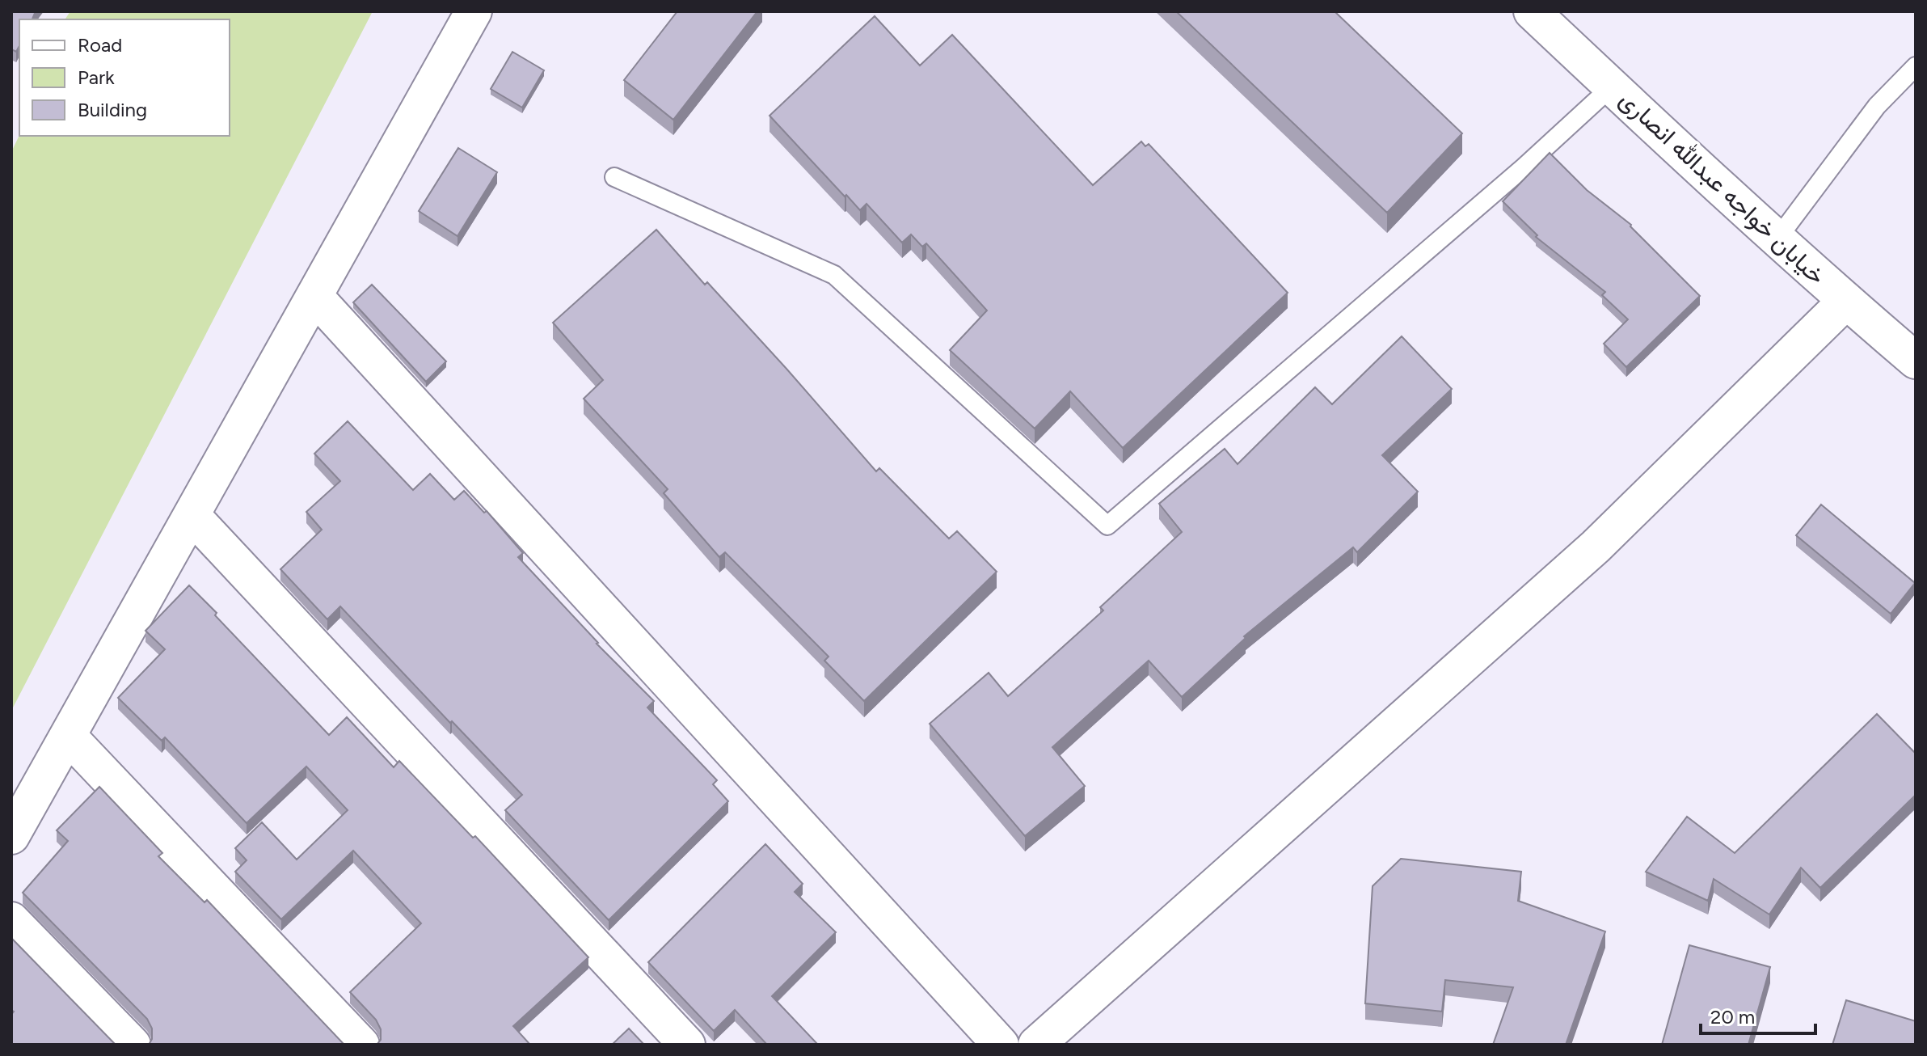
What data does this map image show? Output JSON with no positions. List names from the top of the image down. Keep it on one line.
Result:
{"streets":{"street":["خیابان خواجه عبدالله انصاری"]},"legend":["Road","Park","Building"],"scale_bar":"20 m"}
